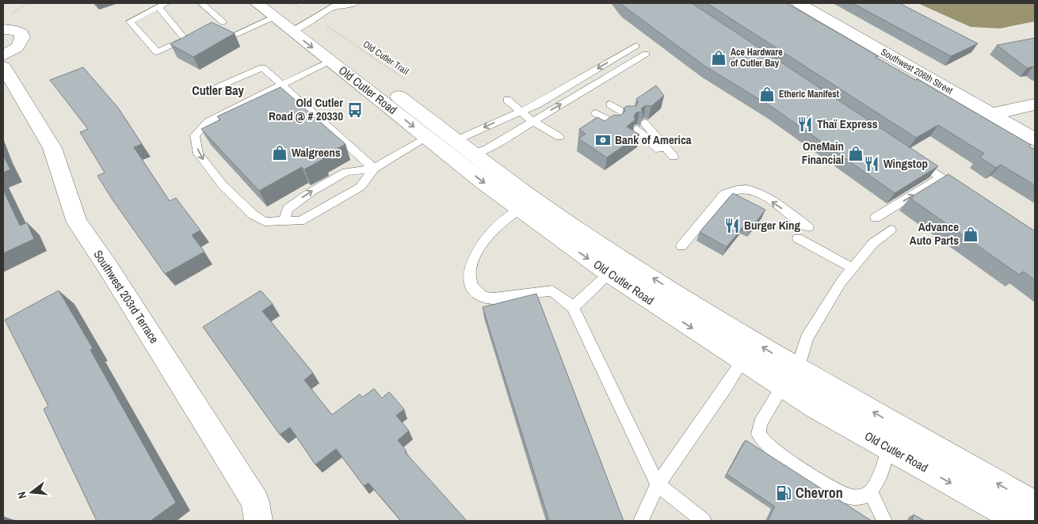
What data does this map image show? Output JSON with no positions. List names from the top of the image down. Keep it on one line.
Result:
{"streets":{"main road":["Southwest 206th Street","Old Cutler Road","Southwest 203rd Terrace"],"path":["Old Cutler Trail"]},"crossings":[["Old Cutler Trail","Old Cutler Road"]],"districts":["Cutler Bay"],"places":{"shop":["Ace Hardware of Cutler Bay","Etheric Manifest","Walgreens","OneMain Financial","Advance Auto Parts"],"bus stop":["Old Cutler Road @ # 20330"],"restaurant":["Thaï Express","Wingstop","Burger King"],"bank":["Bank of America"],"fuel station":["Chevron"]},"north":"left"}
